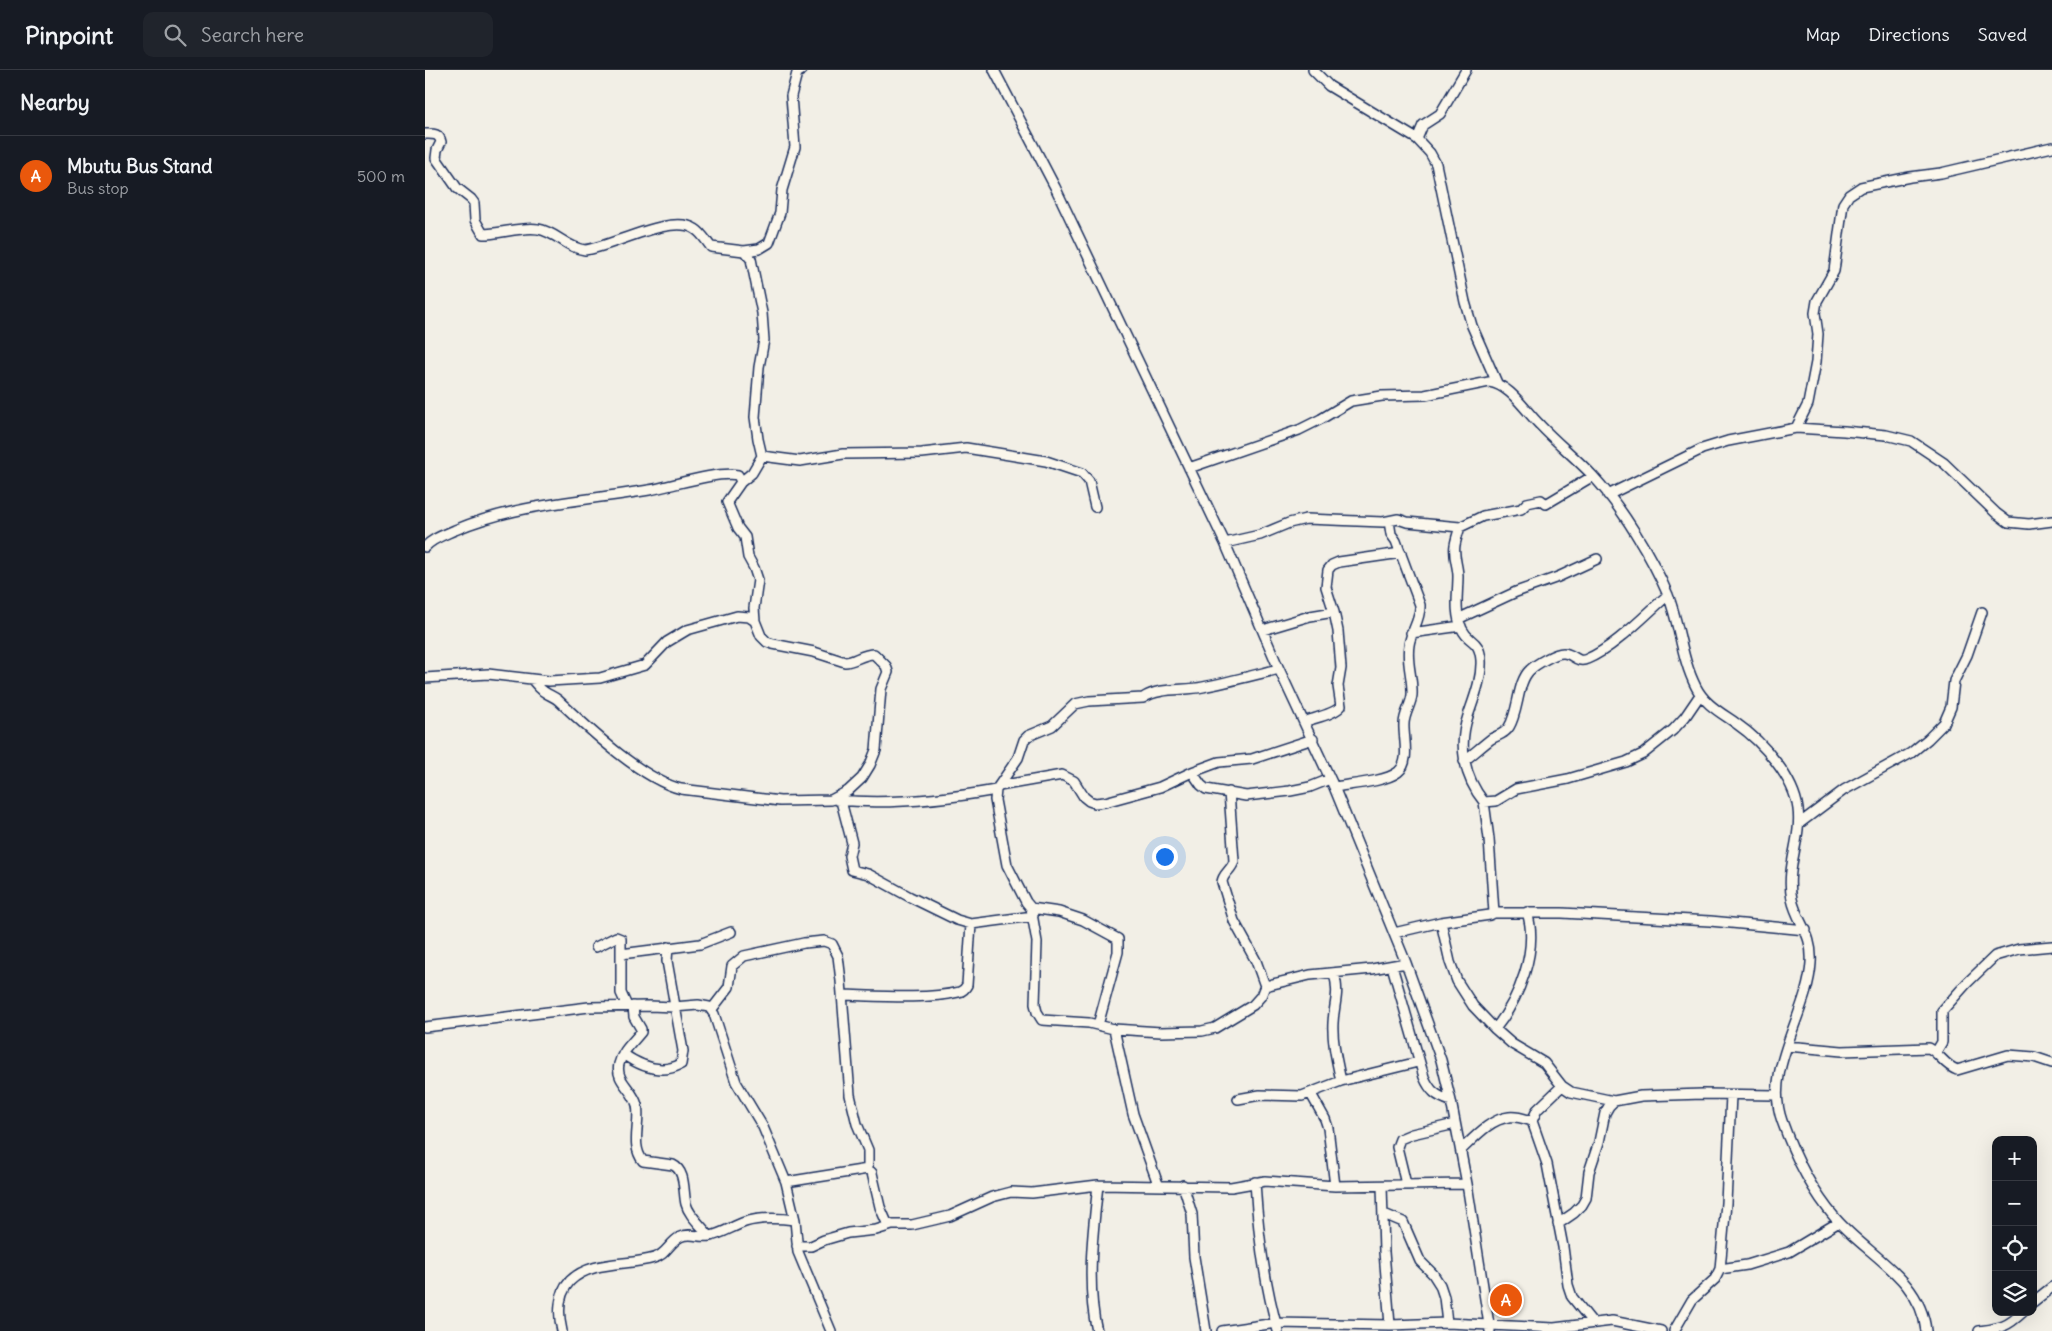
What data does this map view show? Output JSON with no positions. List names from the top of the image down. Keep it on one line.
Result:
{"page":{"header":"Pinpoint","search":"Search here","nav":["Map","Directions","Saved"],"heading":"Nearby","list":[{"mark":"A","name":"Mbutu Bus Stand","note":"Bus stop","value":"500 m"}],"map_buttons":["+","−"],"pins":"A"}}
